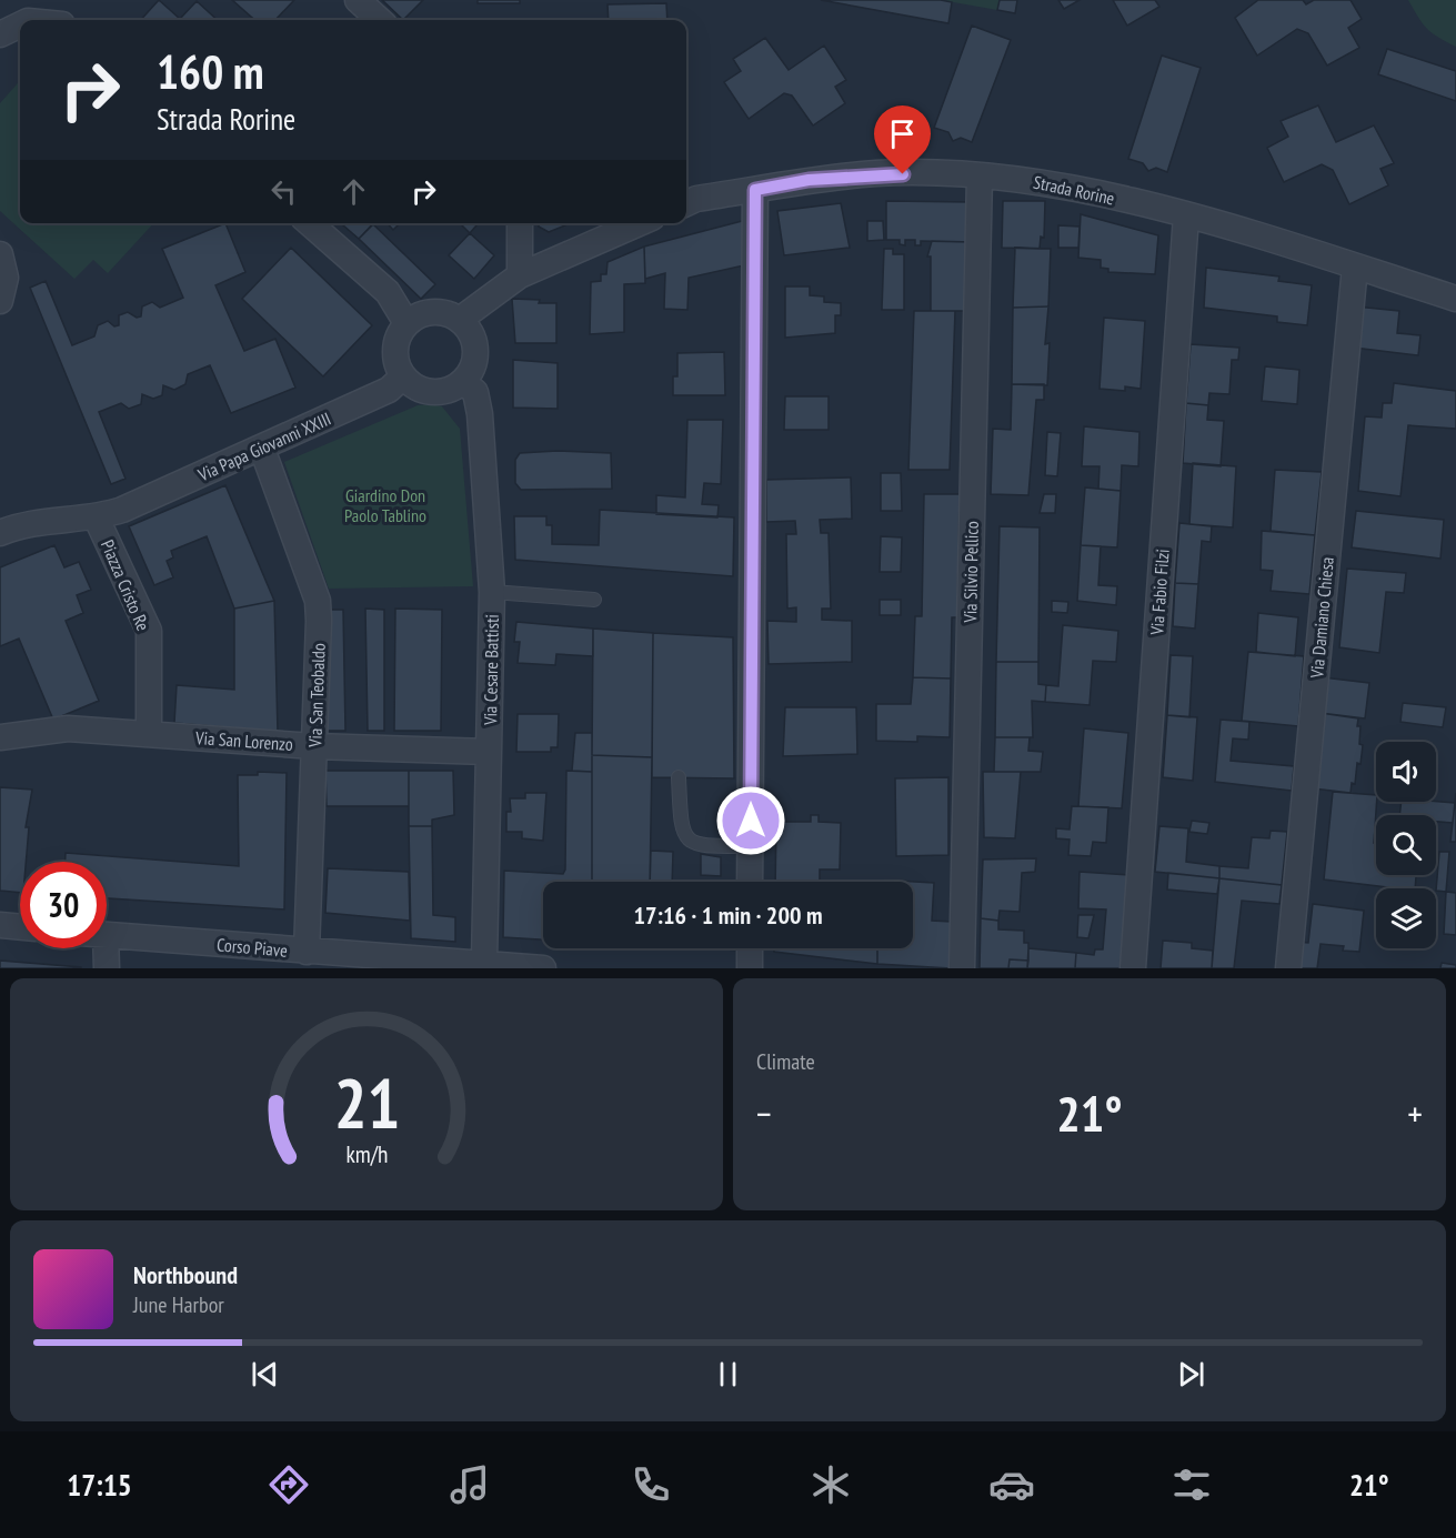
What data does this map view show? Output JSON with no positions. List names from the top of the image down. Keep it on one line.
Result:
{"streets":{"street":["Strada Rorine","Via Papa Giovanni XXIII","Via Silvio Pellico","Piazza Cristo Re","Via Fabio Filzi","Via Damiano Chiesa","Via Cesare Battisti","Via San Teobaldo","Via San Lorenzo","Corso Piave"]},"crossings":[["Strada Rorine","Via Silvio Pellico"],["Strada Rorine","Via Fabio Filzi"],["Strada Rorine","Via Damiano Chiesa"],["Via Papa Giovanni XXIII","Piazza Cristo Re"],["Via Papa Giovanni XXIII","Via Cesare Battisti"],["Via Papa Giovanni XXIII","Via San Teobaldo"],["Piazza Cristo Re","Via San Lorenzo"],["Via Cesare Battisti","Via San Lorenzo"],["Via Cesare Battisti","Corso Piave"],["Via San Teobaldo","Via San Lorenzo"],["Via San Teobaldo","Corso Piave"]],"parks":["Giardino Don Paolo Tablino"],"page":{"turn":["160 m","Strada Rorine"],"limit":"30","trip":"17:16 · 1 min · 200 m","tile":"Climate","heat":["−","21°","+"],"song":["Northbound","June Harbor"],"tabs":["17:15","21°"],"gauge":["21","km/h"]}}
